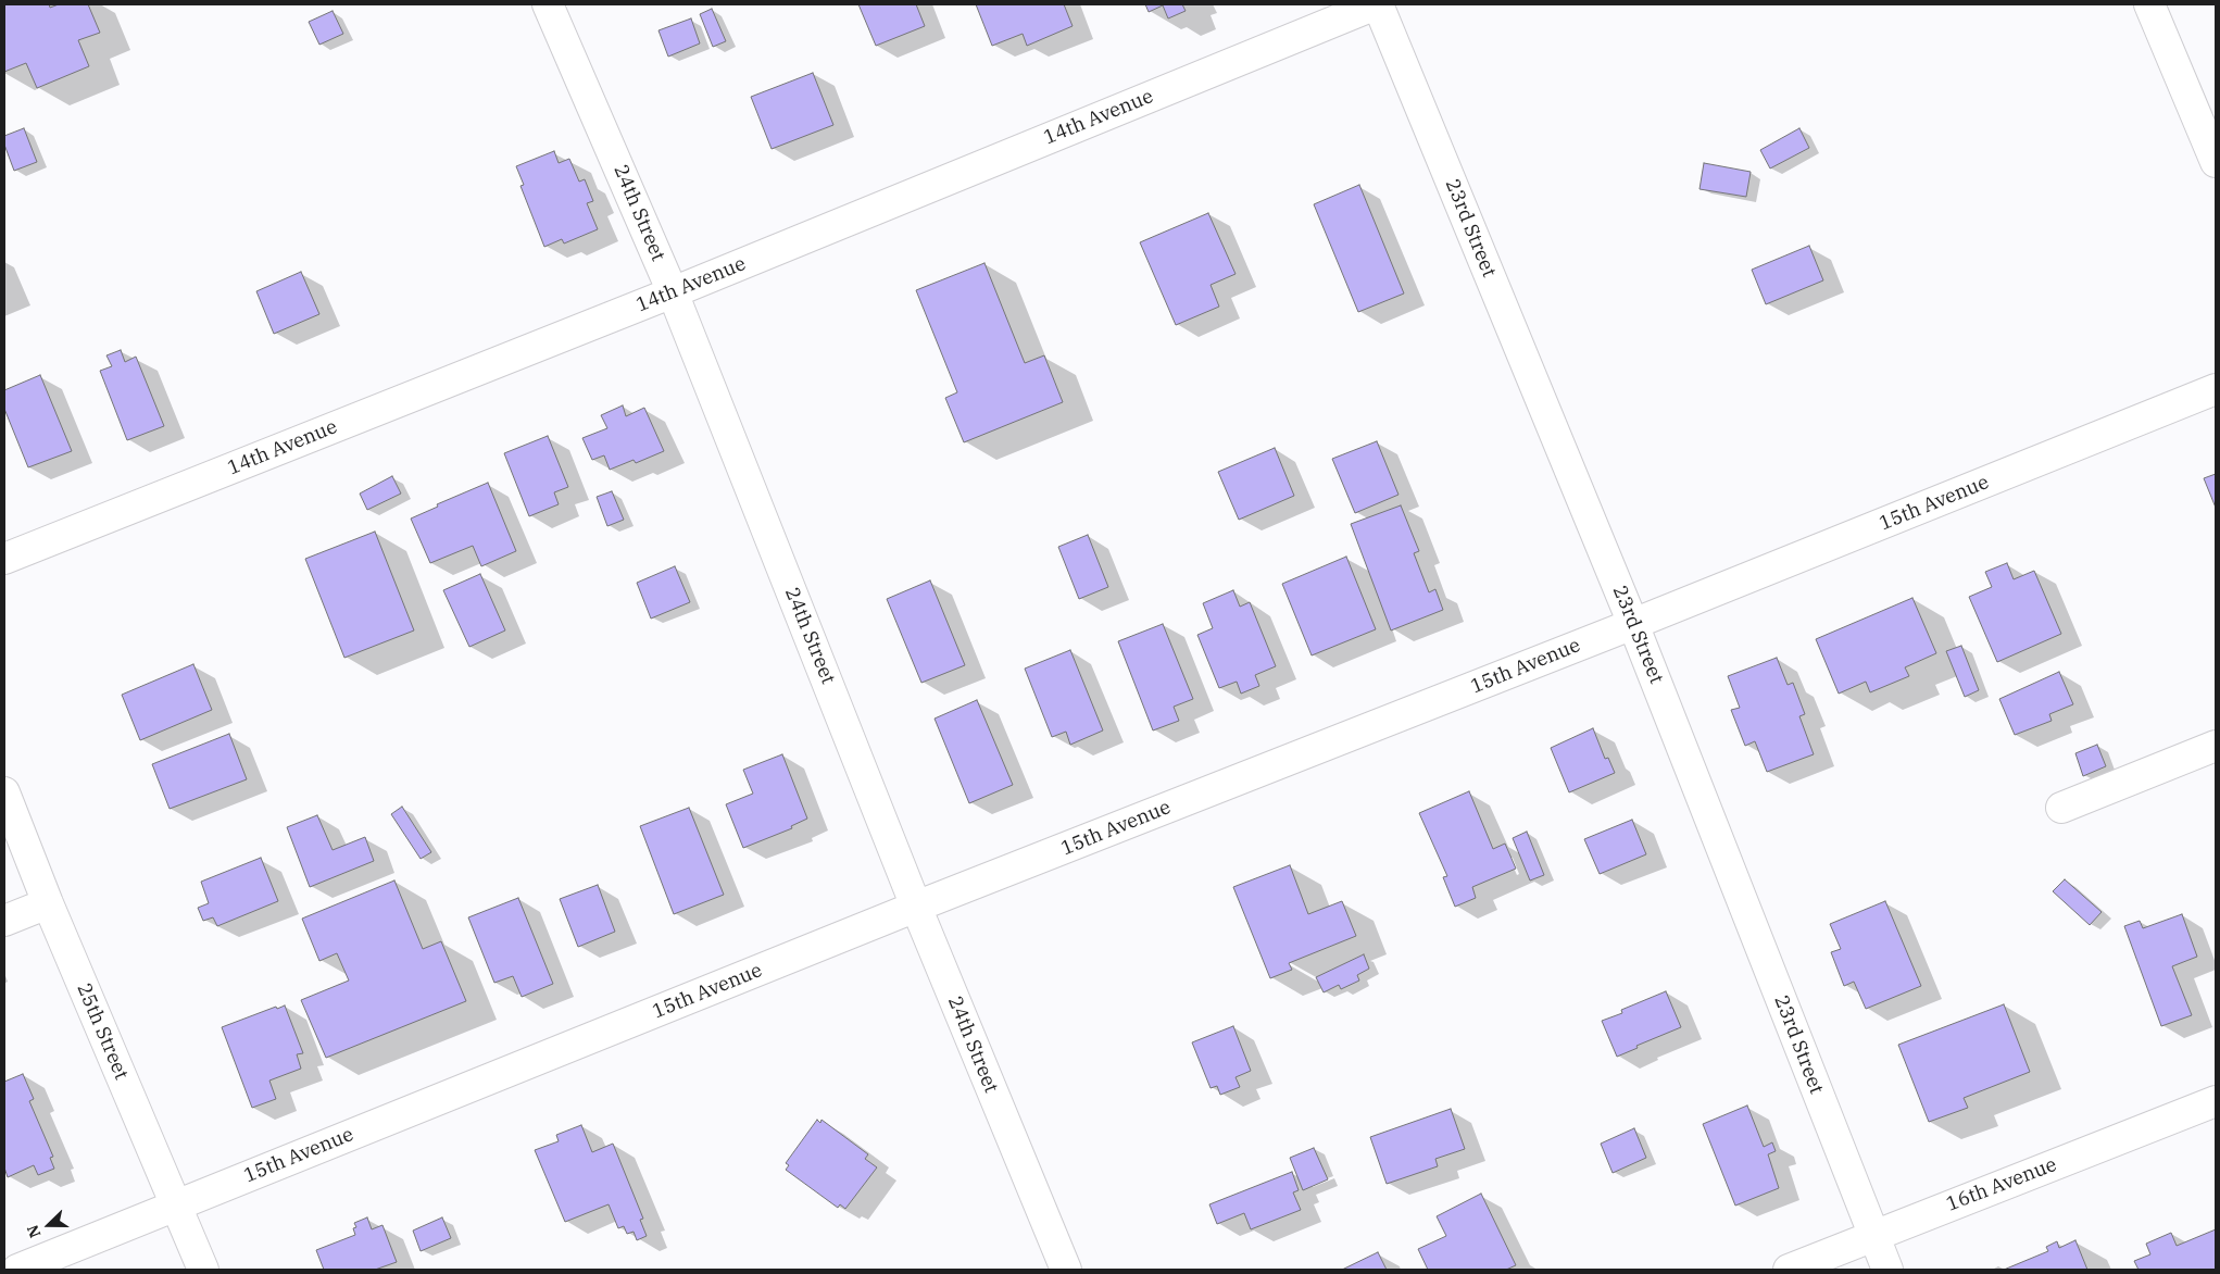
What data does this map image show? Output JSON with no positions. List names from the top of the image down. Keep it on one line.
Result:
{"streets":{"street":["14th Avenue","24th Street","23rd Street","15th Avenue","25th Street","16th Avenue"]},"crossings":[["14th Avenue","24th Street"],["14th Avenue","23rd Street"],["24th Street","15th Avenue"],["23rd Street","15th Avenue"],["23rd Street","16th Avenue"],["15th Avenue","25th Street"]],"north":"left"}
